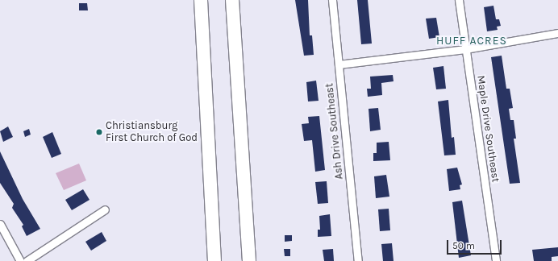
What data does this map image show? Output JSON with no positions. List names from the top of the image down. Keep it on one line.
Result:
{"streets":{"street":["Maple Drive Southeast","Ash Drive Southeast"]},"districts":["HUFF ACRES"],"places":["Christiansburg First Church of God"],"scale_bar":"50 m"}
